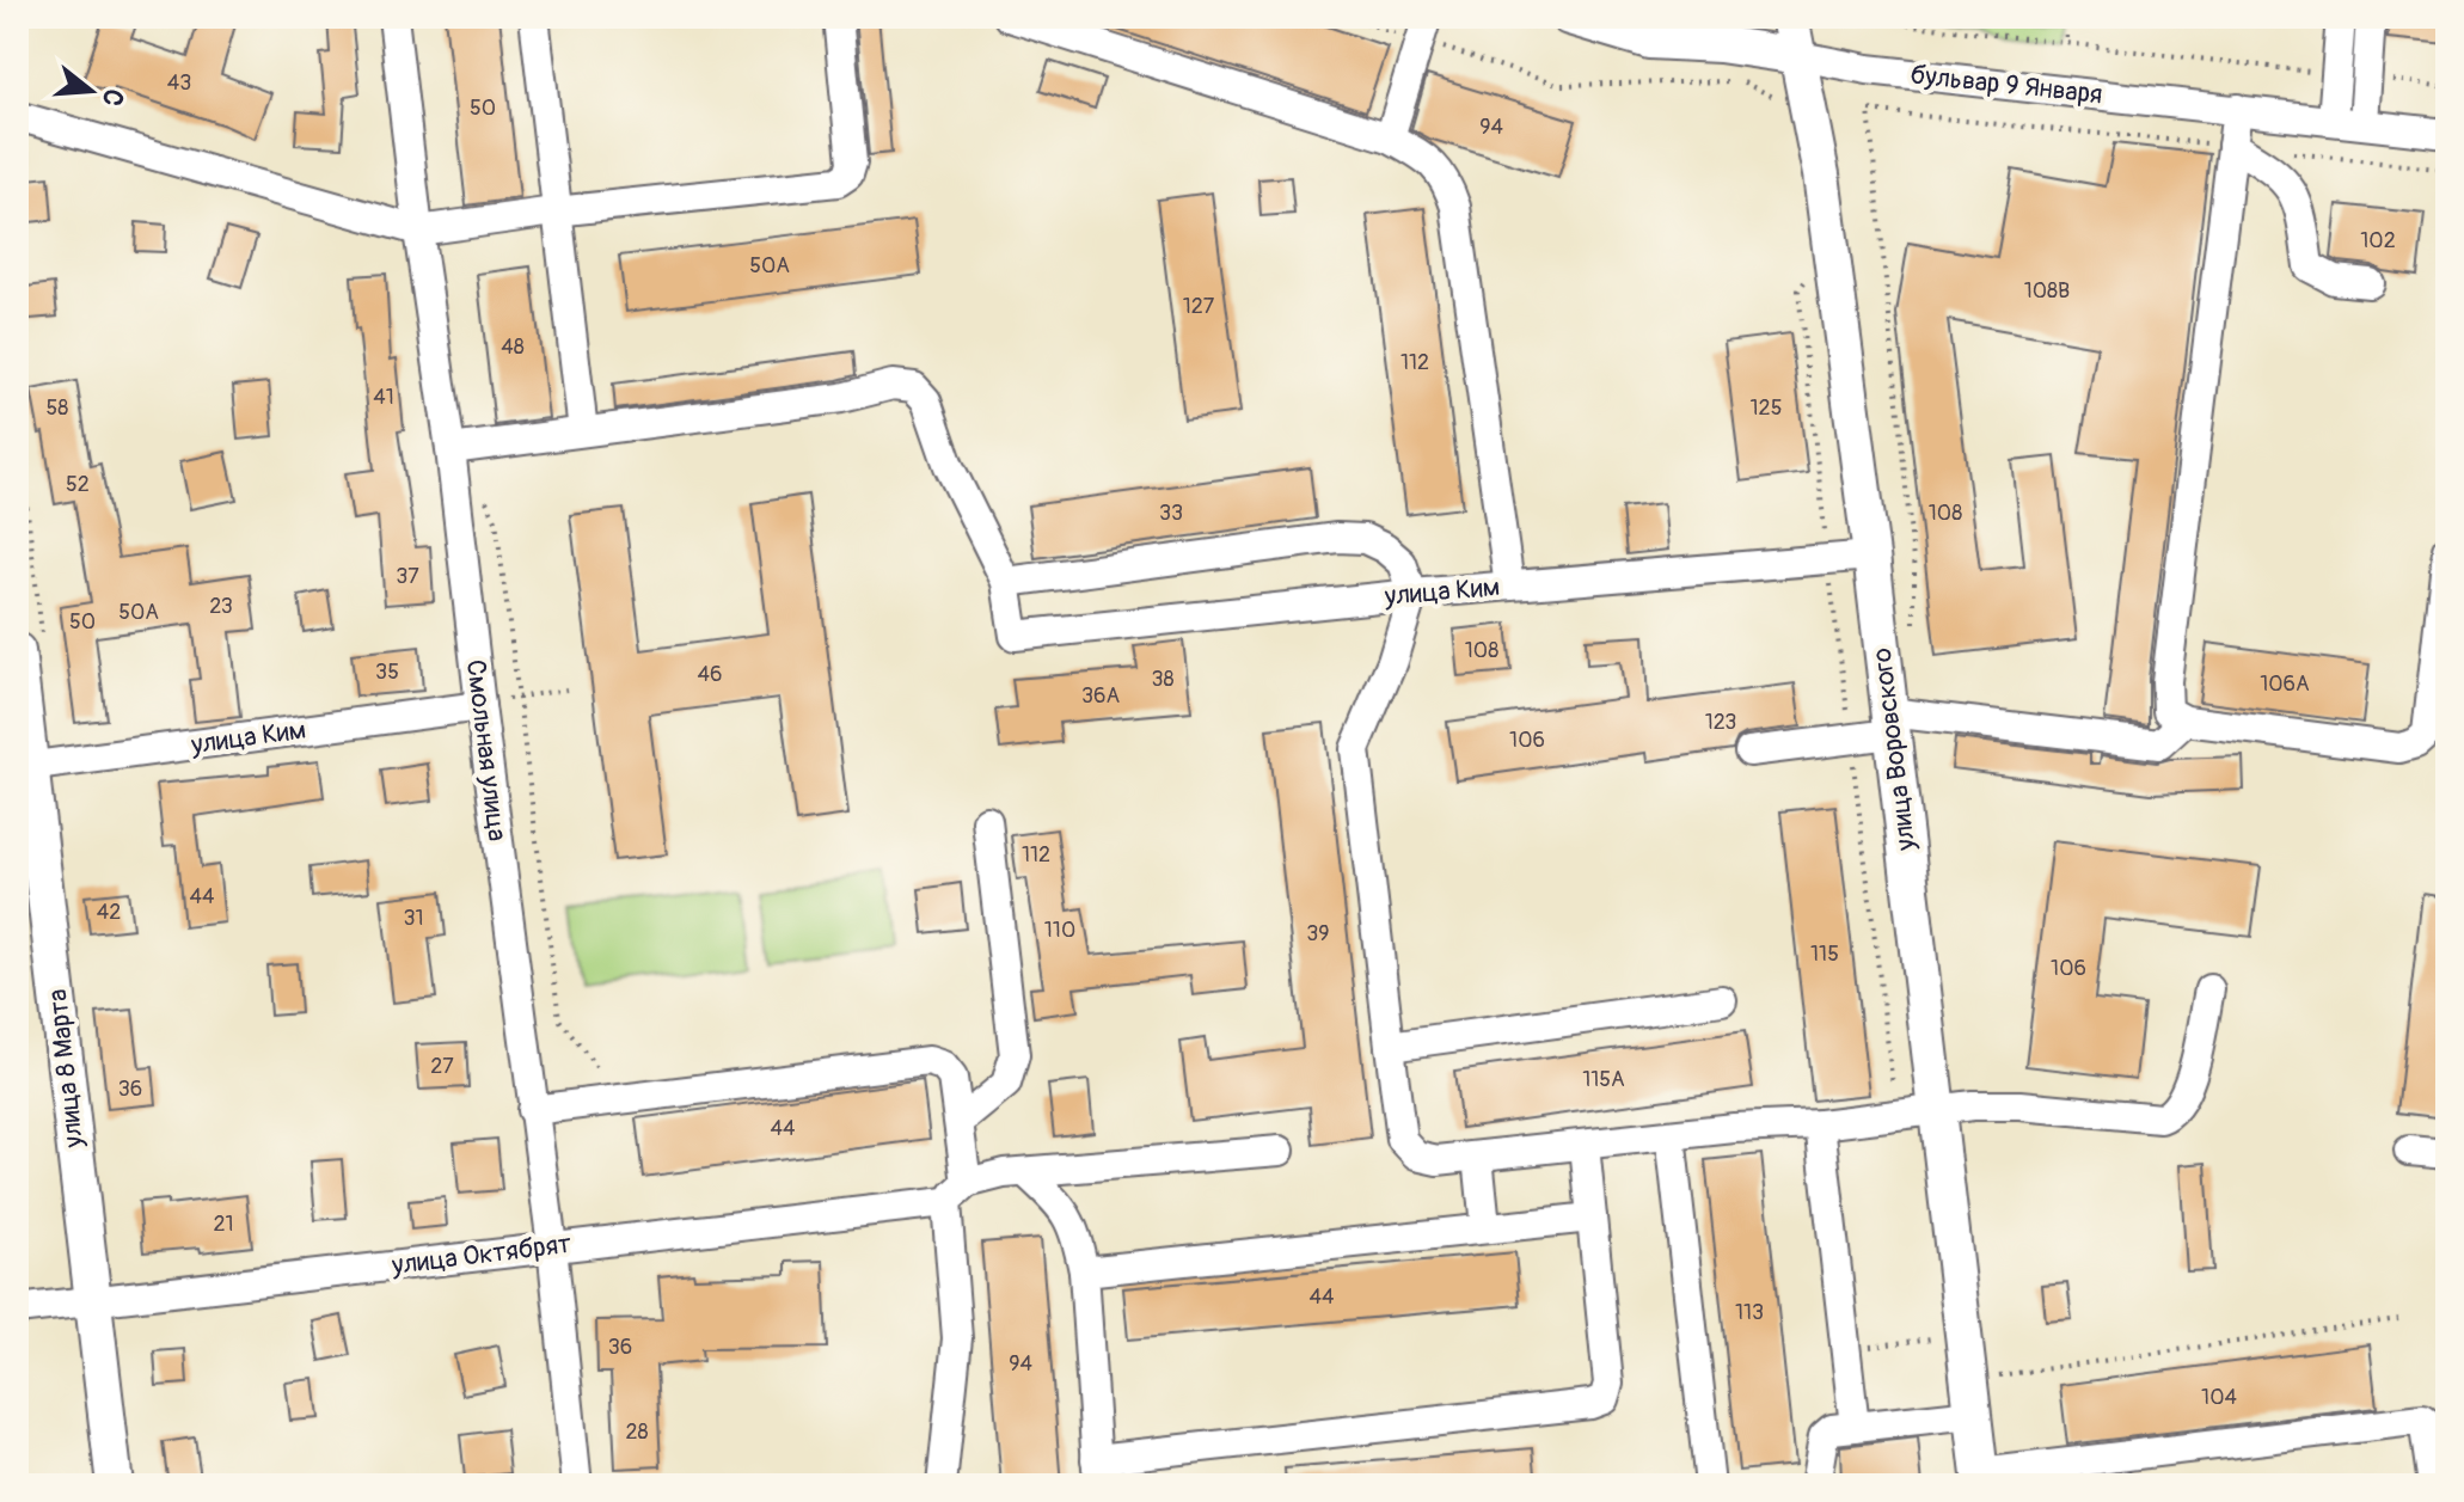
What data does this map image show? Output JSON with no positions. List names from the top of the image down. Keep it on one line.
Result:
{"streets":{"main road":["бульвар 9 Января","улица Воровского","улица 8 Марта"],"street":["улица Ким","Смольная улица","улица Октябрят"]},"crossings":[["бульвар 9 Января","улица Воровского"],["улица Ким","улица Воровского"],["улица Ким","Смольная улица"],["улица Ким","улица 8 Марта"],["Смольная улица","улица Октябрят"],["улица 8 Марта","улица Октябрят"]],"house_numbers":["43","50","94","102","50А","108В","127","48","112","41","58","125","52","33","108","37","23","50А","50","108","35","46","38","106А","36А","123","106","112","44","42","31","110","39","115","106","27","115А","36","44","21","44","113","36","94","104","28"],"north":"right"}
